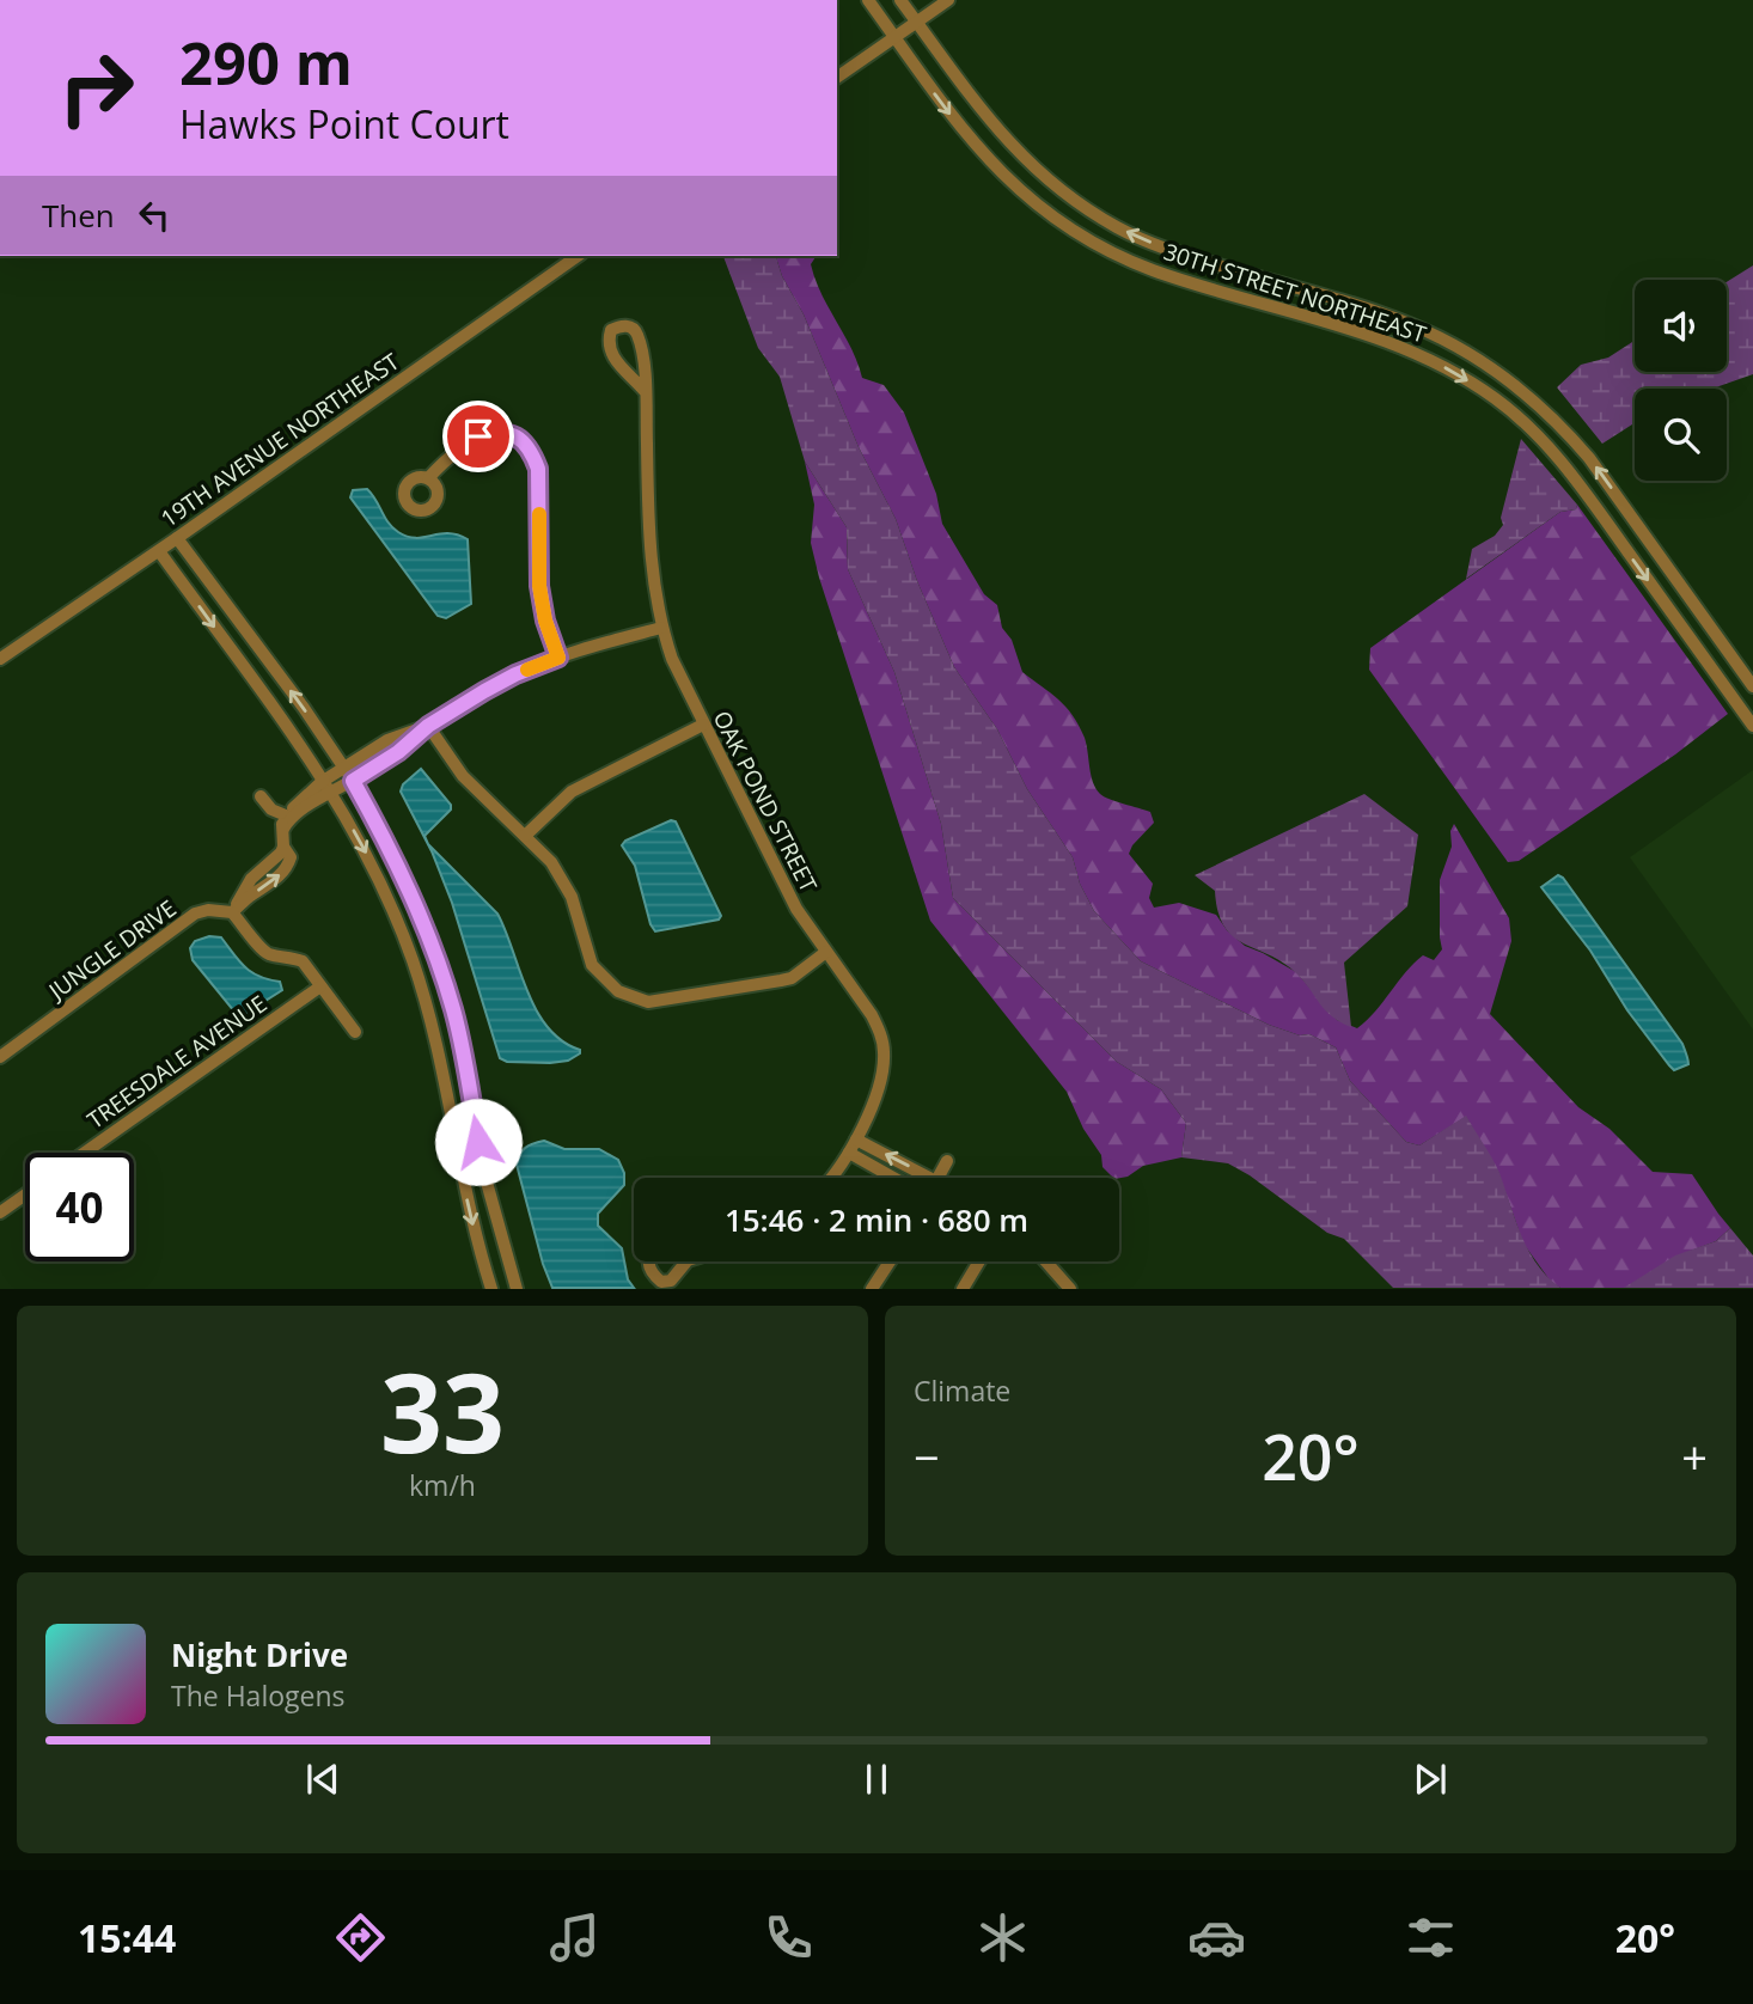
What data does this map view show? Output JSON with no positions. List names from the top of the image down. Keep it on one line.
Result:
{"streets":{"street":["30TH STREET NORTHEAST","19TH AVENUE NORTHEAST","OAK POND STREET","JUNGLE DRIVE","TREESDALE AVENUE"]},"page":{"turn":["290 m","Hawks Point Court"],"then":"Then","limit":"40","trip":"15:46 · 2 min · 680 m","tile":[["33","km/h"],"Climate"],"heat":["−","20°","+"],"song":["Night Drive","The Halogens"],"tabs":["15:44","20°"]}}
